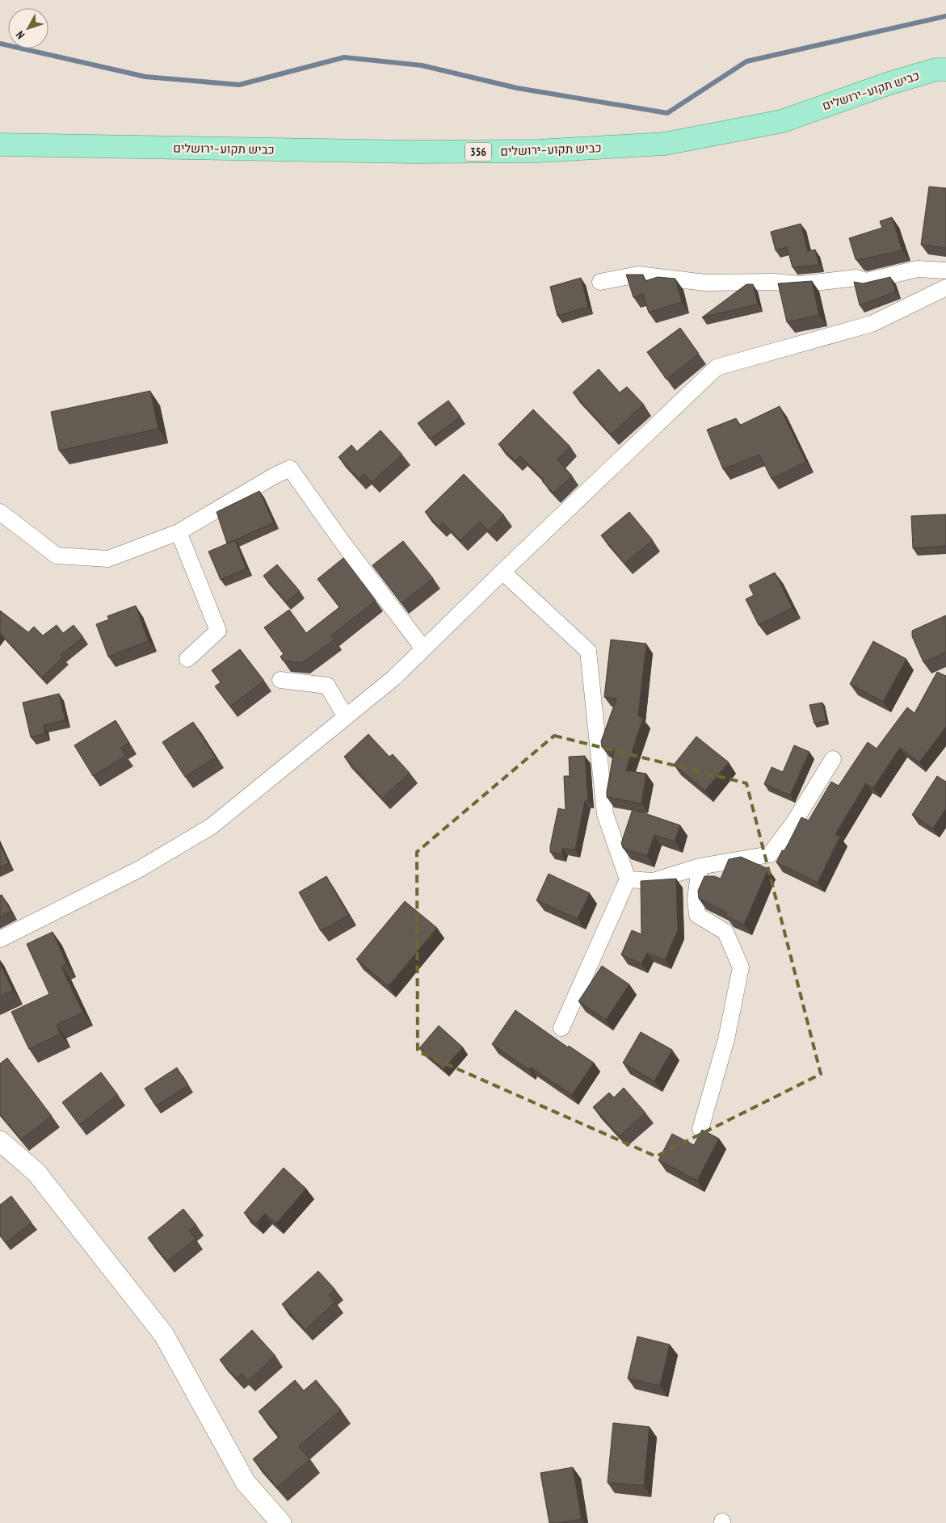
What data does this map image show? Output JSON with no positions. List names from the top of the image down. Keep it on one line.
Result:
{"streets":{"main road":["כביש תקוע–ירושלים","356"]},"north":"bottom left"}
